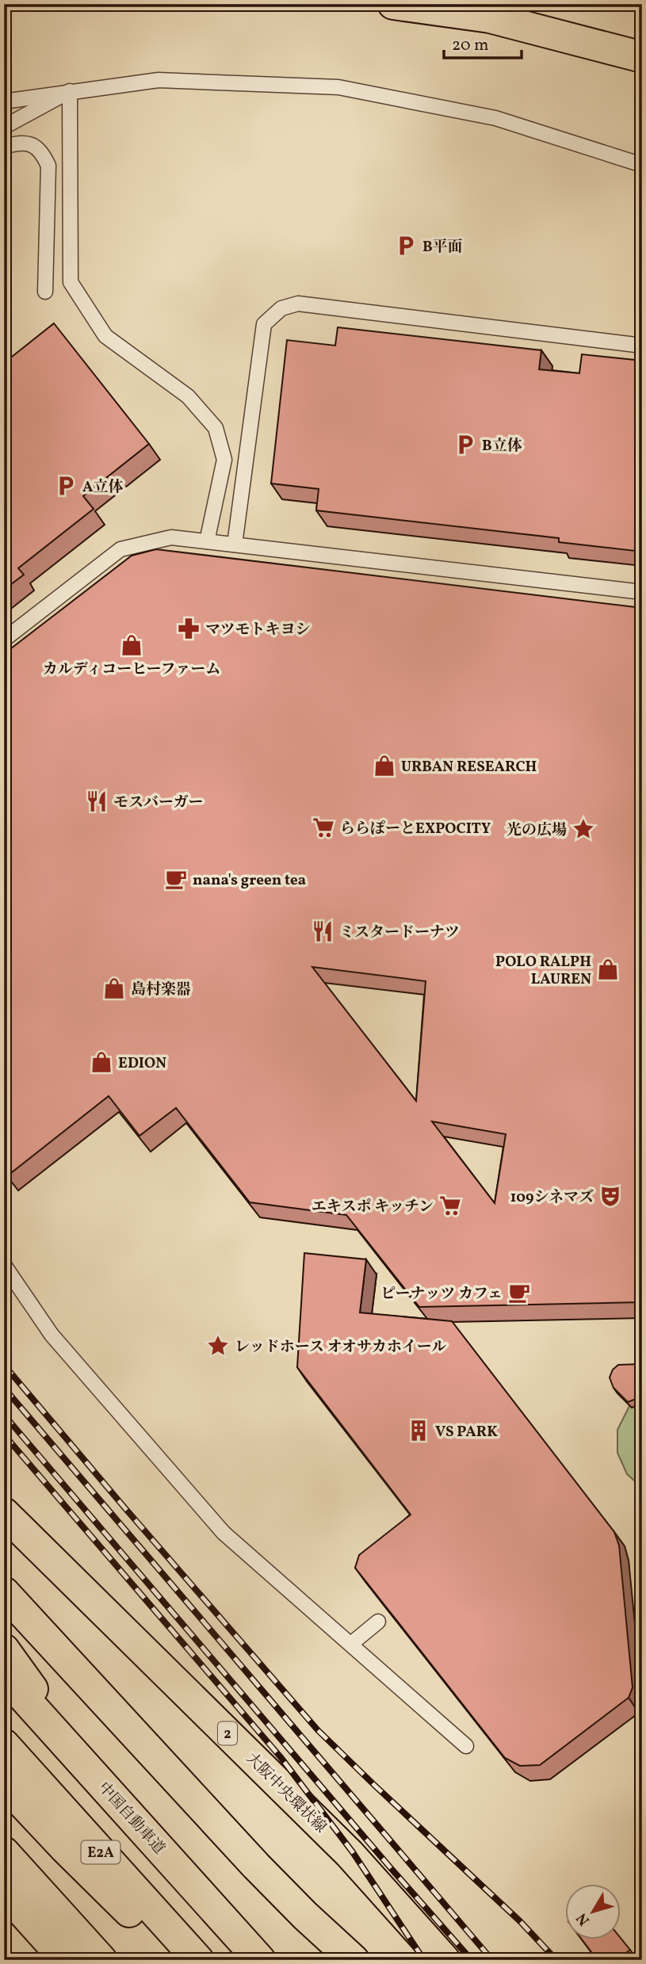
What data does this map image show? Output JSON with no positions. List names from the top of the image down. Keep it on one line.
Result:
{"streets":{"main road":["2","大阪中央環状線","中国自動車道","E2A"]},"places":{"parking":["B平面","B立体","A立体"],"pharmacy":["マツモトキヨシ"],"shop":["カルディコーヒーファーム","URBAN RESEARCH","POLO RALPH LAUREN","島村楽器","EDION"],"restaurant":["モスバーガー","ミスタードーナツ"],"supermarket":["ららぽーとEXPOCITY","エキスポ キッチン"],"place":["光の広場","レッドホース オオサカホイール"],"cafe":["nana's green tea","ピーナッツ カフェ"],"theatre":["109シネマズ"],"building":["VS PARK"]},"scale_bar":"20 m","north":"bottom left"}
